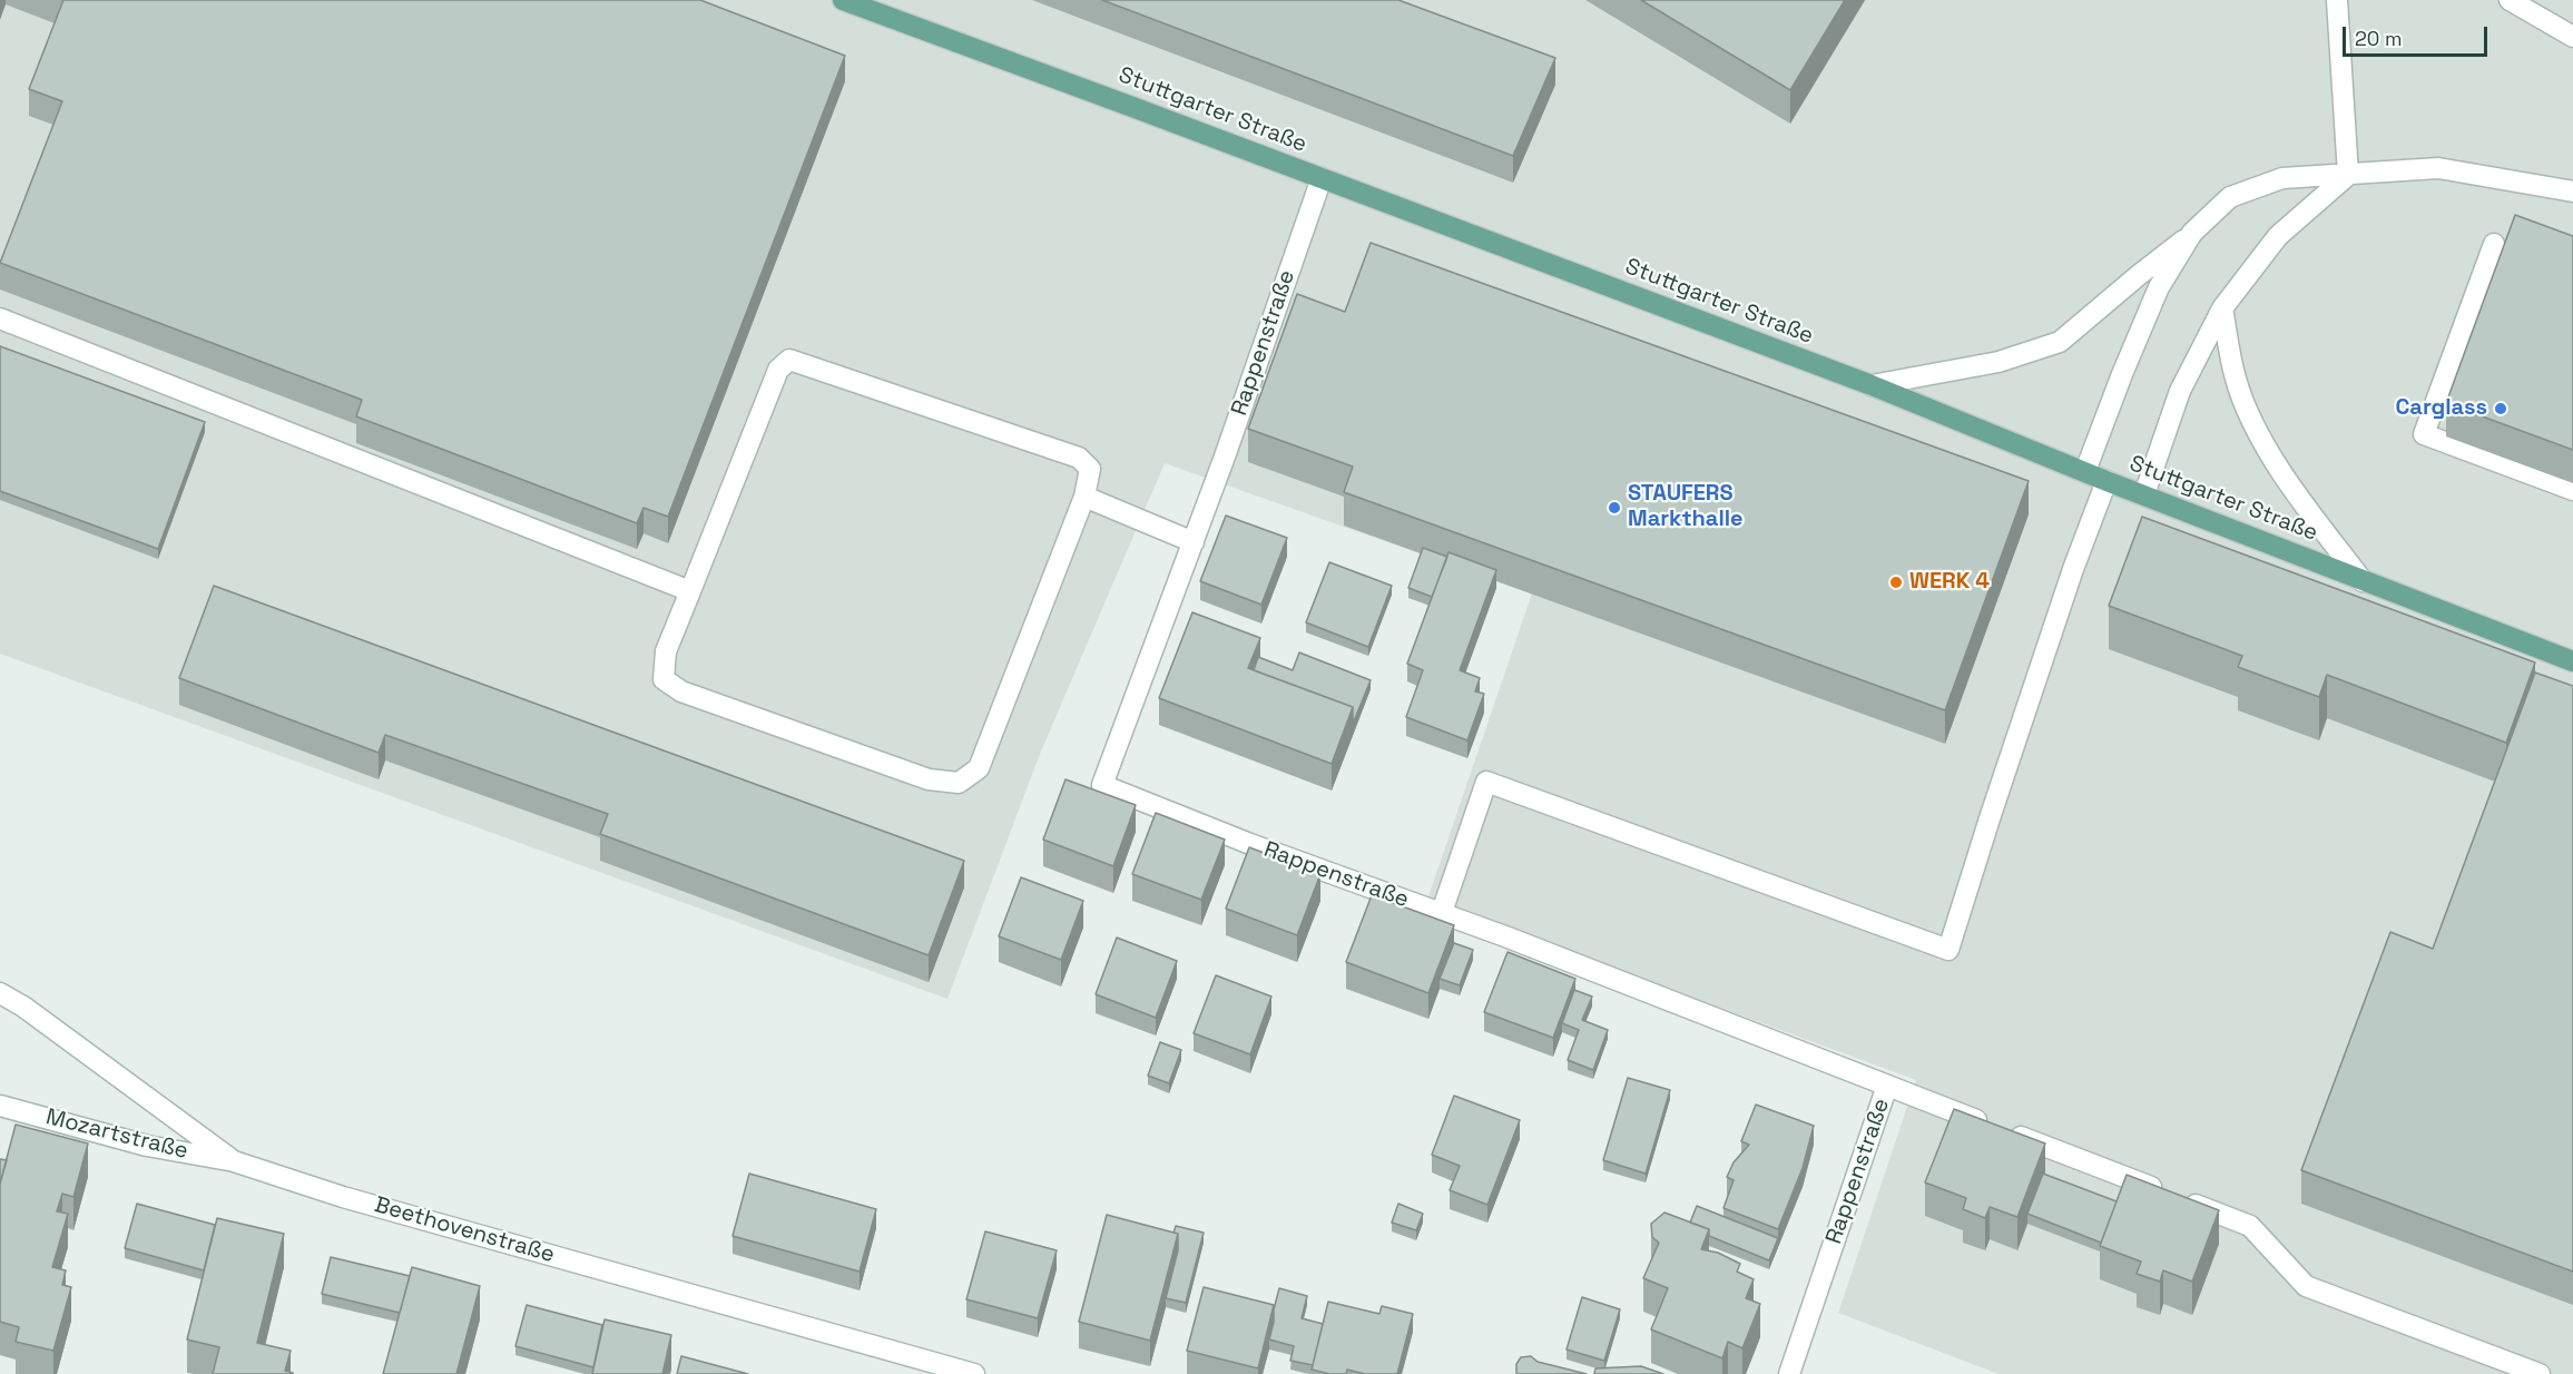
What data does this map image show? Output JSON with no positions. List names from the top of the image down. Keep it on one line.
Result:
{"streets":{"main road":["Stuttgarter Straße"],"street":["Rappenstraße","Mozartstraße","Beethovenstraße"]},"crossings":[["Stuttgarter Straße","Rappenstraße"],["Mozartstraße","Beethovenstraße"]],"places":["Carglass","STAUFERS Markthalle","WERK 4"],"scale_bar":"20 m"}
